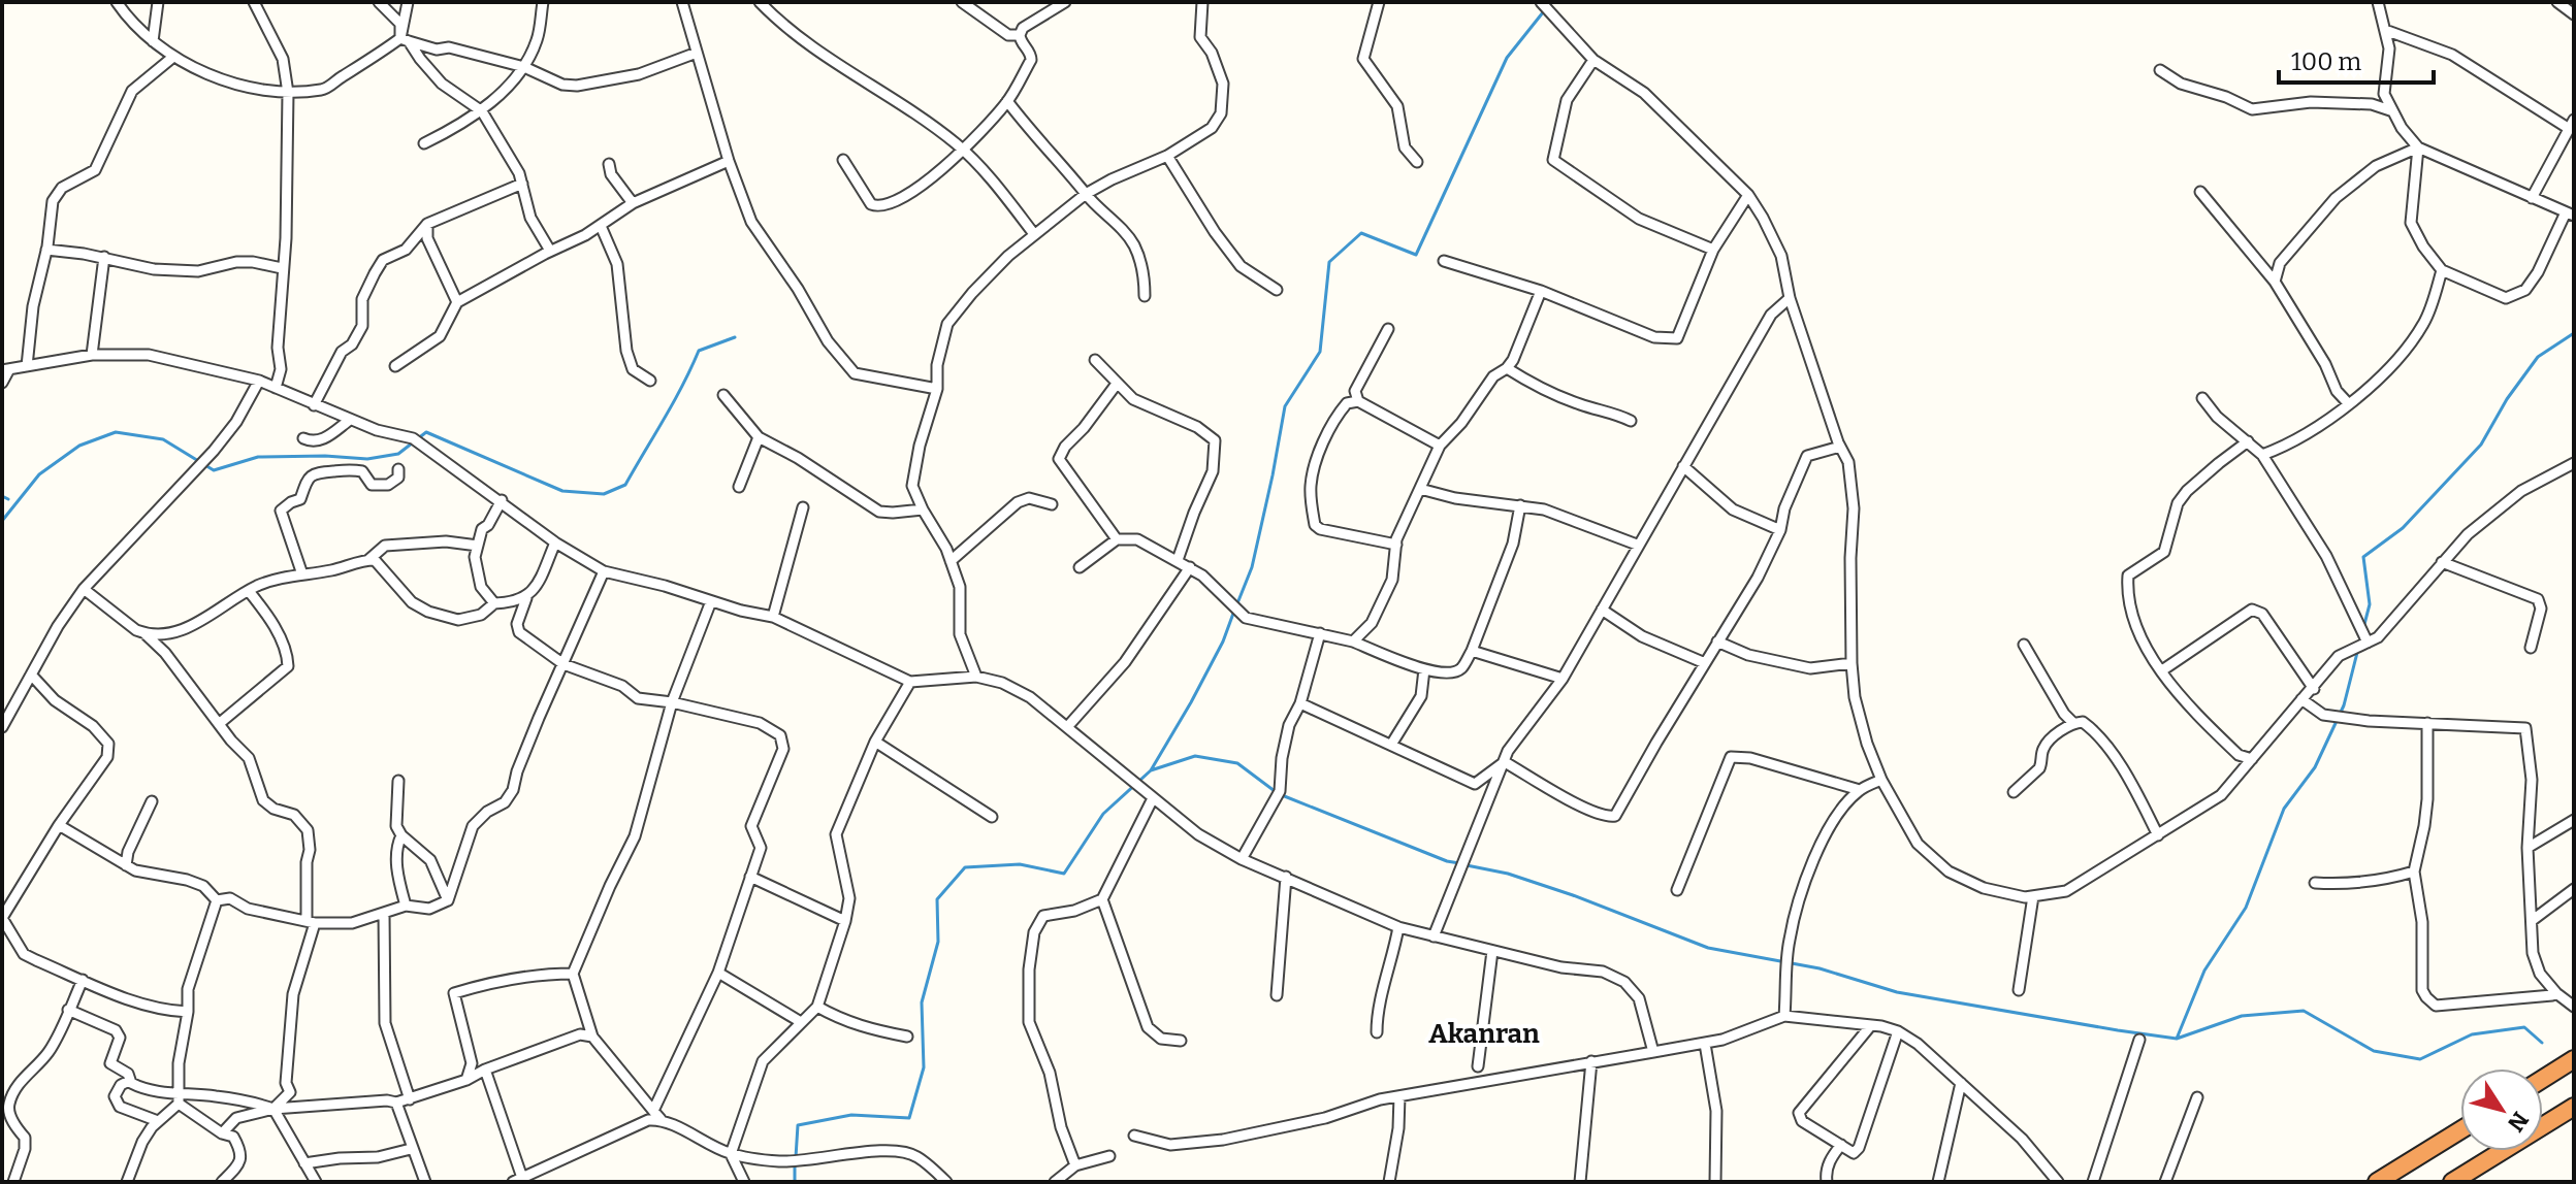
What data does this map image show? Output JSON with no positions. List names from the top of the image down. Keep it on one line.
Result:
{"districts":["Akanran"],"scale_bar":"100 m","north":"bottom right"}
